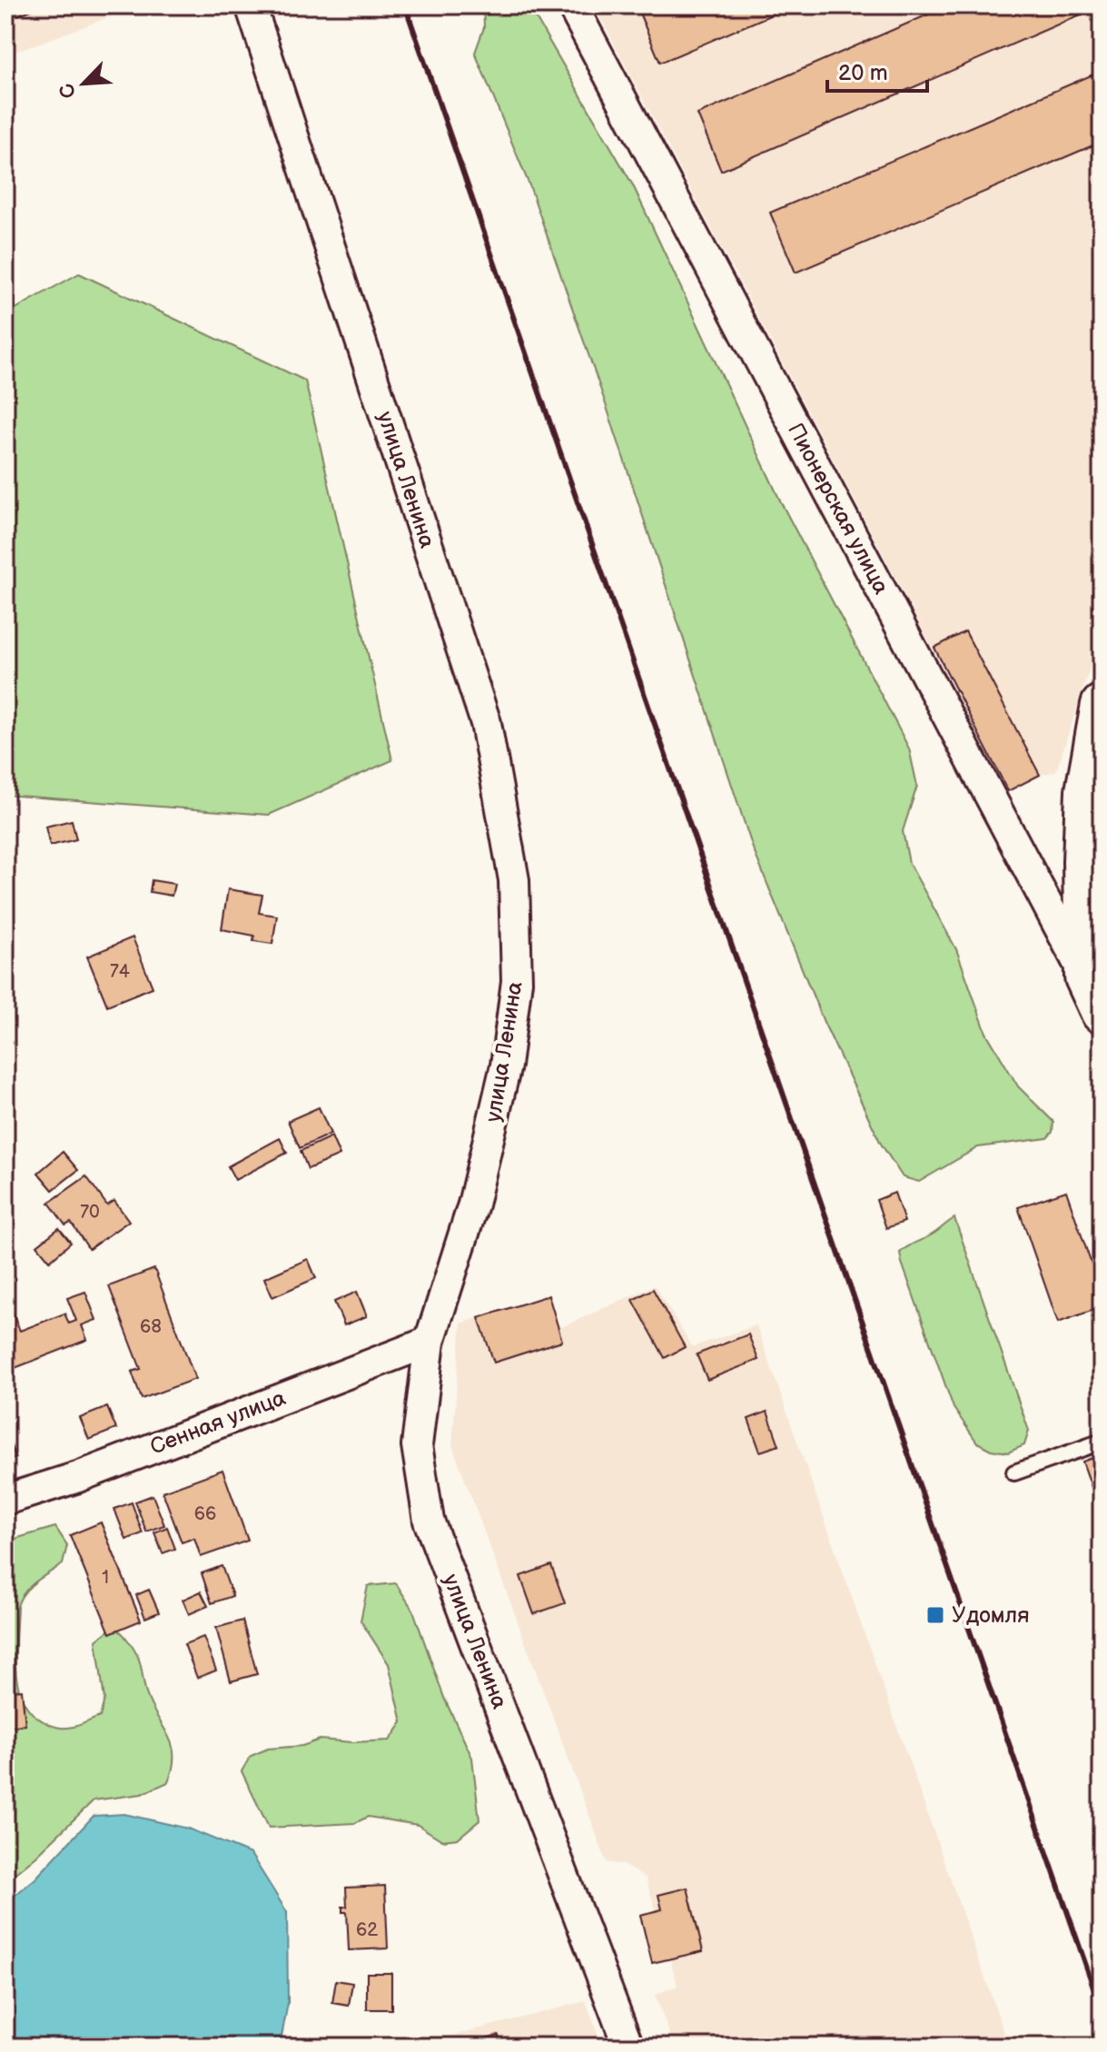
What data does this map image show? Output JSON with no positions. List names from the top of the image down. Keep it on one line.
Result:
{"streets":{"street":["улица Ленина","Пионерская улица","Сенная улица"]},"crossings":[["улица Ленина","Сенная улица"]],"places":{"transit":["Удомля"]},"house_numbers":["74","70","68","66","1","62"],"scale_bar":"20 m","north":"bottom left"}
